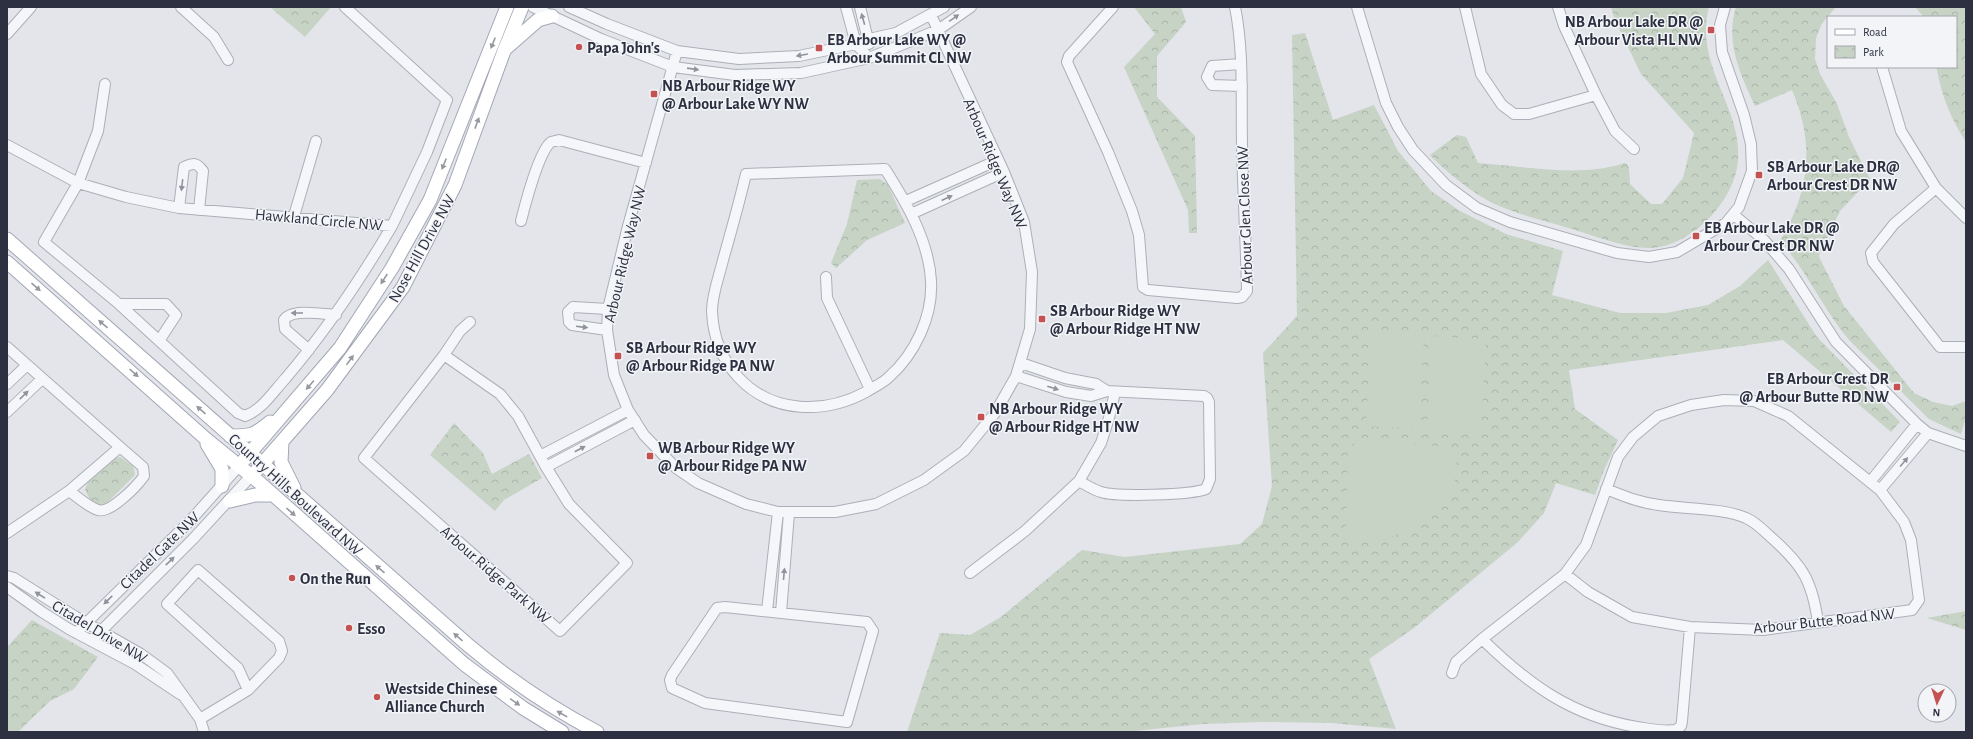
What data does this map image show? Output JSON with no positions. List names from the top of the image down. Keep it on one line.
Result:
{"streets":{"main road":["Nose Hill Drive NW","Country Hills Boulevard NW"],"street":["Arbour Ridge Way NW","Arbour Glen Close NW","Hawkland Circle NW","Citadel Gate NW","Arbour Ridge Park NW","Arbour Butte Road NW","Citadel Drive NW"]},"crossings":[["Nose Hill Drive NW","Country Hills Boulevard NW"],["Nose Hill Drive NW","Citadel Gate NW"],["Country Hills Boulevard NW","Citadel Gate NW"],["Citadel Gate NW","Citadel Drive NW"]],"places":{"transit":["NB Arbour Lake DR @ Arbour Vista HL NW","EB Arbour Lake WY @ Arbour Summit CL NW","NB Arbour Ridge WY @ Arbour Lake WY NW","SB Arbour Lake DR@ Arbour Crest DR NW","EB Arbour Lake DR @ Arbour Crest DR NW","SB Arbour Ridge WY @ Arbour Ridge HT NW","SB Arbour Ridge WY @ Arbour Ridge PA NW","EB Arbour Crest DR @ Arbour Butte RD NW","NB Arbour Ridge WY @ Arbour Ridge HT NW","WB Arbour Ridge WY @ Arbour Ridge PA NW"],"other":["Papa John's","On the Run","Esso","Westside Chinese Alliance Church"]},"legend":["Road","Park"],"north":"bottom"}
